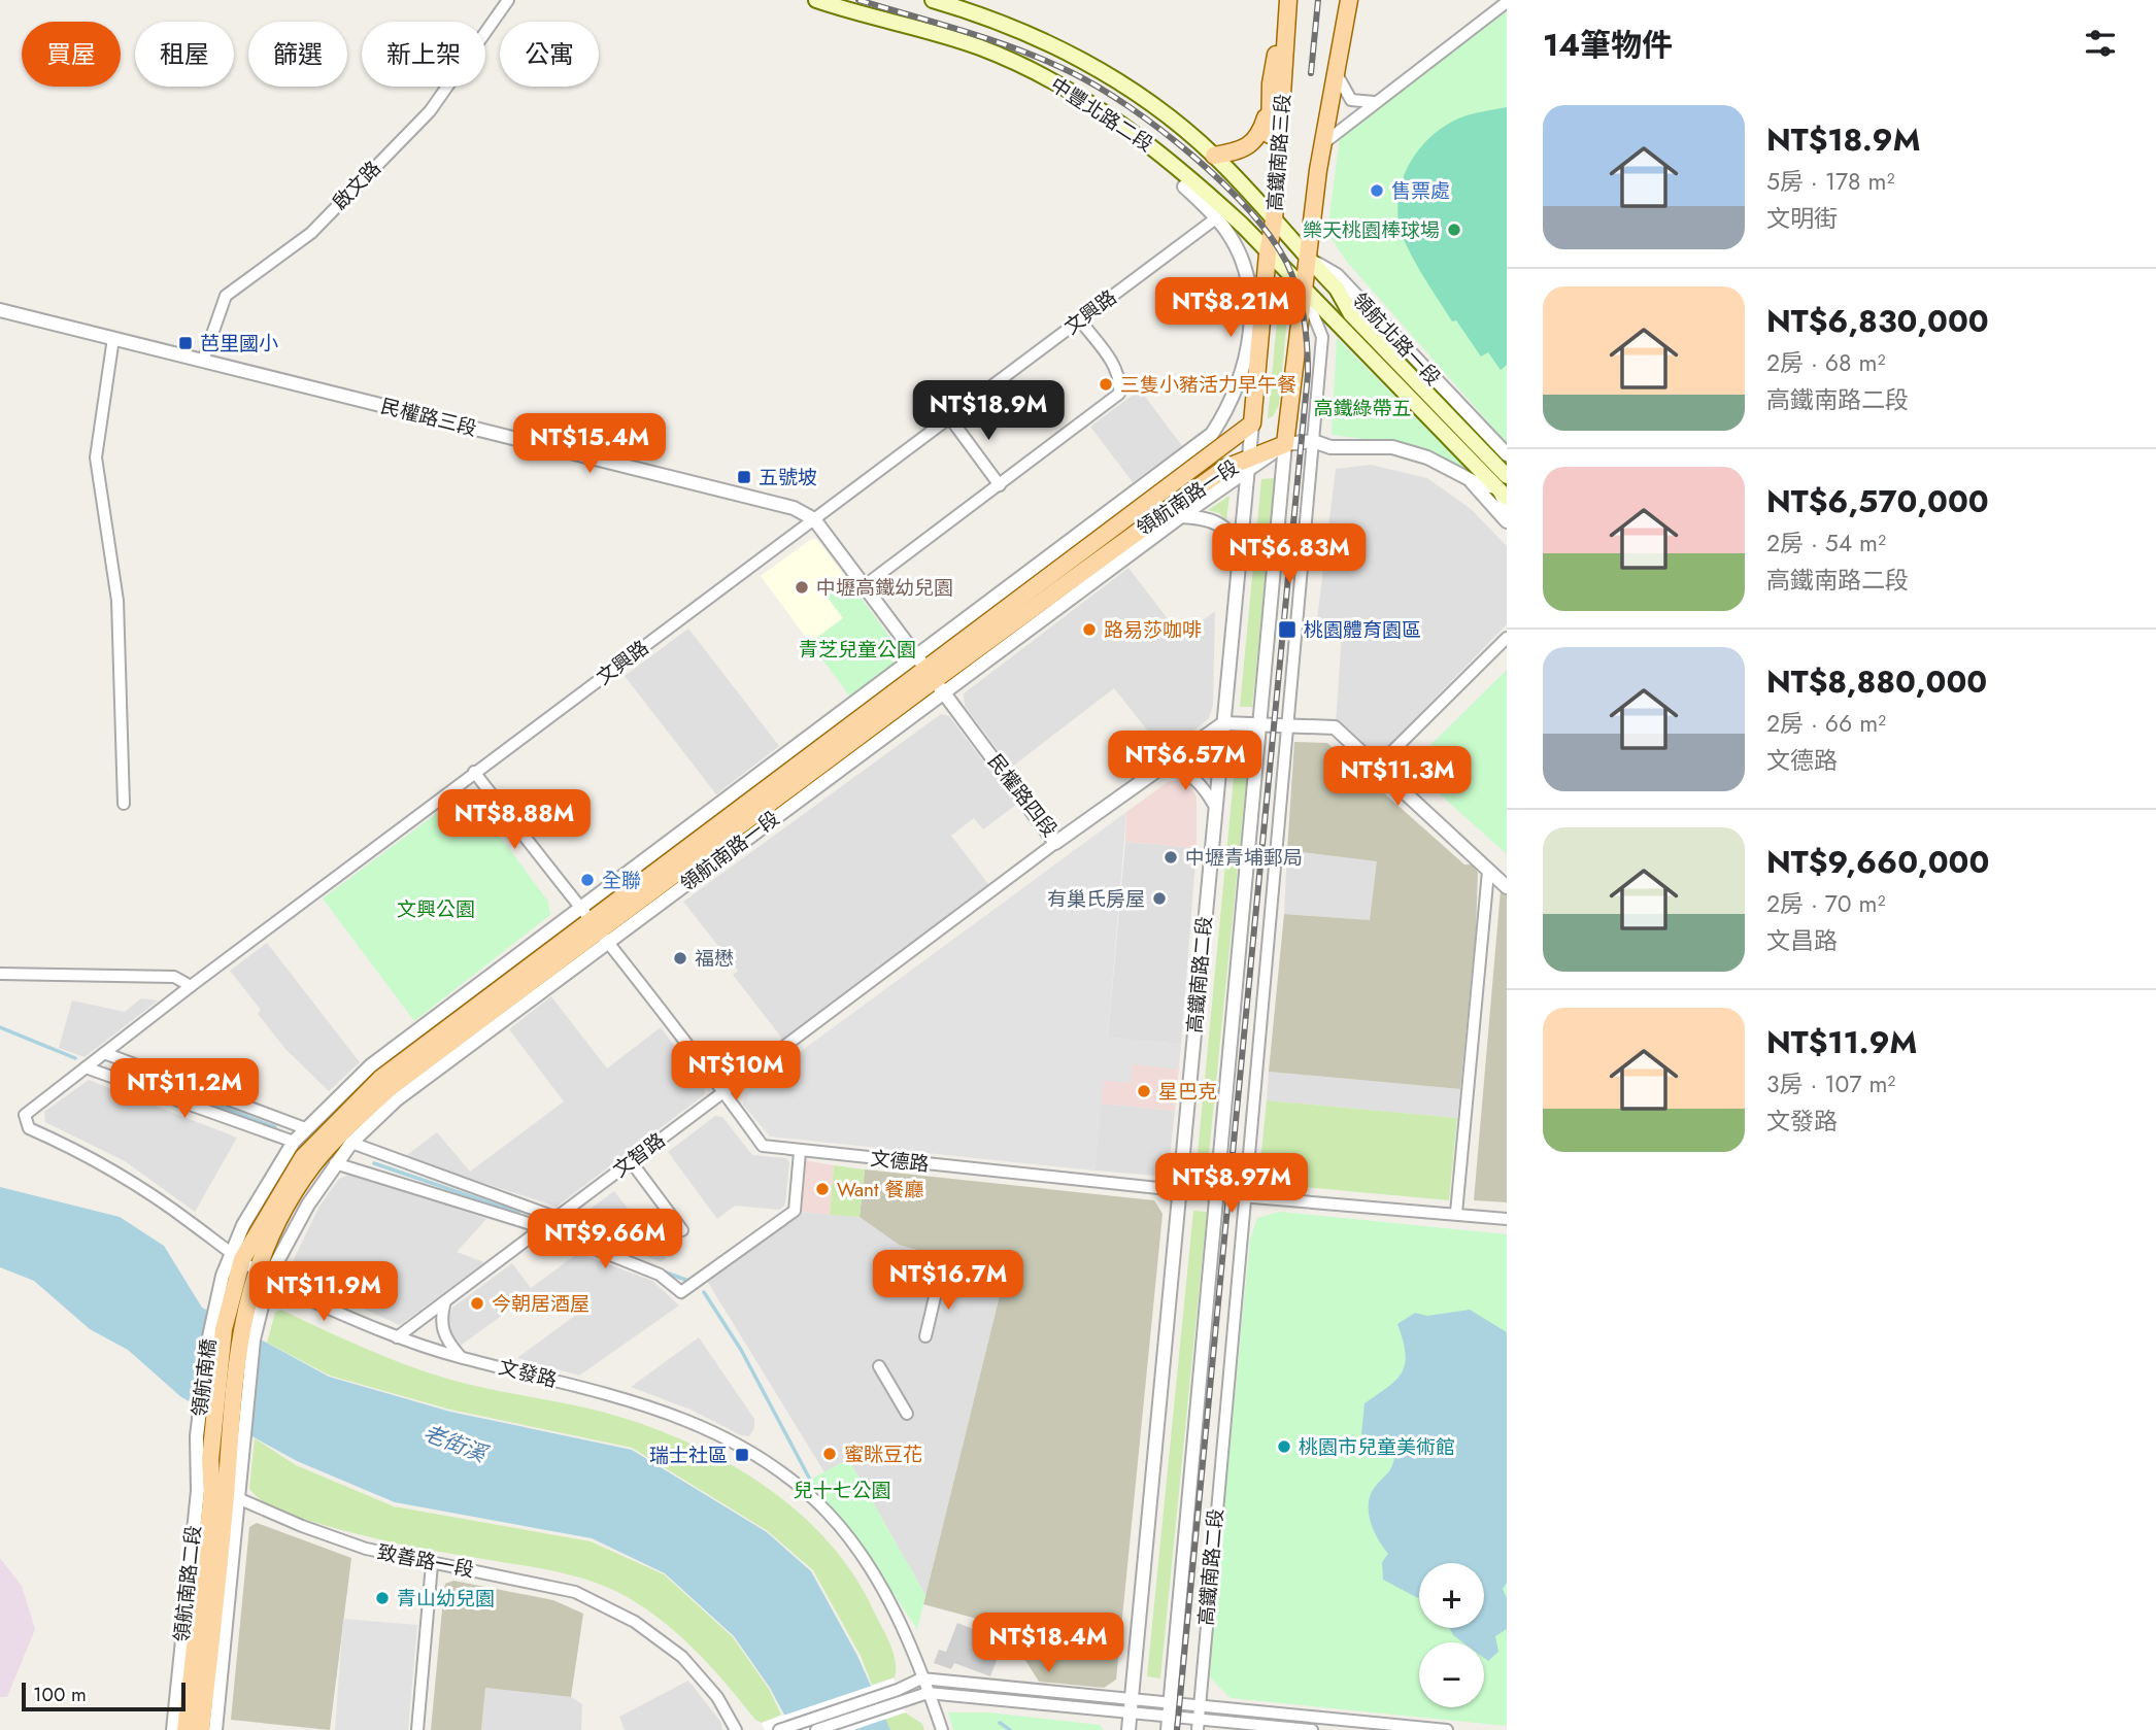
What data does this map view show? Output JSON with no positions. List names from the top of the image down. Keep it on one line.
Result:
{"streets":{"main road":["中豐北路二段","高鐵南路三段","領航北路一段","領航南路一段","高鐵南路二段","領航南橋","領航南路二段"],"street":["啟文路","文興路","民權路三段","民權路四段","文智路","文德路","文發路","致善路一段"]},"crossings":[["中豐北路二段","高鐵南路三段"],["中豐北路二段","領航北路一段"],["中豐北路二段","高鐵南路二段"],["高鐵南路三段","領航北路一段"],["高鐵南路三段","高鐵南路二段"],["啟文路","民權路三段"],["文興路","民權路三段"],["文興路","文德路"],["文興路","文發路"],["領航北路一段","高鐵南路二段"],["民權路三段","領航南路一段"],["民權路三段","民權路四段"],["領航南路一段","民權路四段"],["領航南路一段","高鐵南路二段"],["領航南路一段","文德路"],["領航南路一段","文發路"],["領航南路一段","領航南橋"],["民權路四段","高鐵南路二段"],["民權路四段","文智路"],["高鐵南路二段","文德路"],["文智路","文德路"],["文智路","文發路"],["領航南橋","領航南路二段"],["致善路一段","領航南路二段"]],"water":["老街溪"],"parks":["高鐵綠帶五","青芝兒童公園","文興公園","兒十七公園"],"places":{"other":["售票處","樂天桃園棒球場","三隻小豬活力早午餐","中壢高鐵幼兒園","路易莎咖啡","中壢青埔郵局","全聯","有巢氏房屋","福懋","星巴克","Want 餐廳","今朝居酒屋","桃園市兒童美術館","蜜眯豆花","青山幼兒園"],"transit":["芭里國小","五號坡","桃園體育園區","瑞士社區"]},"scale_bar":"100 m","page":{"heading":"14筆物件","chip":["買屋","租屋","篩選","新上架","公寓"],"list":[{"name":"NT$18.9M","note":"5房 · 178 m² · 文明街"},{"name":"NT$6,830,000","note":"2房 · 68 m² · 高鐵南路二段"},{"name":"NT$6,570,000","note":"2房 · 54 m² · 高鐵南路二段"},{"name":"NT$8,880,000","note":"2房 · 66 m² · 文德路"},{"name":"NT$9,660,000","note":"2房 · 70 m² · 文昌路"},{"name":"NT$11.9M","note":"3房 · 107 m² · 文發路"}],"price":["NT$8.21M","NT$18.9M","NT$15.4M","NT$6.83M","NT$6.57M","NT$11.3M","NT$8.88M","NT$10M","NT$11.2M","NT$8.97M","NT$9.66M","NT$16.7M","NT$11.9M","NT$18.4M"],"map_buttons":["+","−"],"scale":"100 m"}}
